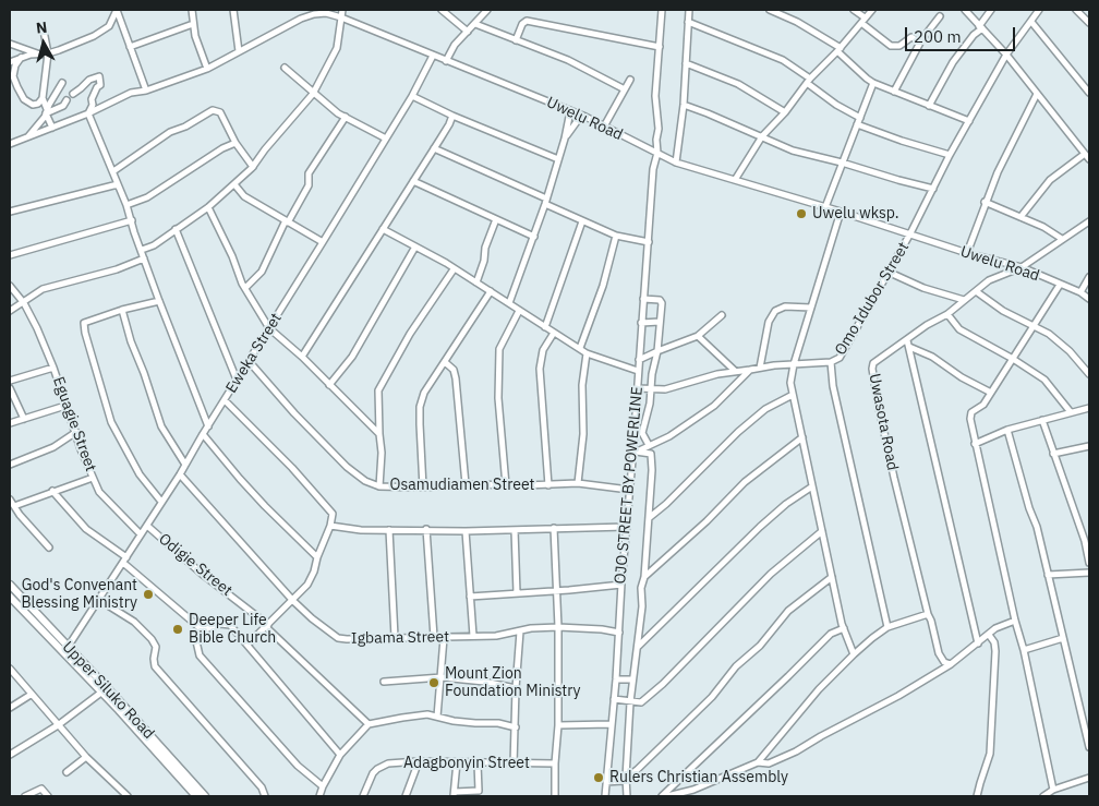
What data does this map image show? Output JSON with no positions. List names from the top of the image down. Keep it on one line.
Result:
{"streets":{"main road":["Upper Siluko Road"],"street":["Uwelu Road","Omo Idubor Street","Eweka Street","Uwasota Road","Eguagie Street","Osamudiamen Street","OJO STREET BY POWERLINE","Odigie Street","Igbama Street","Adagbonyin Street"]},"crossings":[["Uwelu Road","Omo Idubor Street"],["Uwelu Road","Eweka Street"],["Uwelu Road","Uwasota Road"],["Omo Idubor Street","OJO STREET BY POWERLINE"],["Eweka Street","Eguagie Street"],["Eweka Street","Osamudiamen Street"],["Eweka Street","Odigie Street"],["Eweka Street","Igbama Street"],["Eweka Street","Upper Siluko Road"],["Osamudiamen Street","OJO STREET BY POWERLINE"],["OJO STREET BY POWERLINE","Igbama Street"]],"places":["Uwelu wksp.","God's Convenant Blessing Ministry","Deeper Life Bible Church","Mount Zion Foundation Ministry","Rulers Christian Assembly"],"scale_bar":"200 m","north":"top"}
